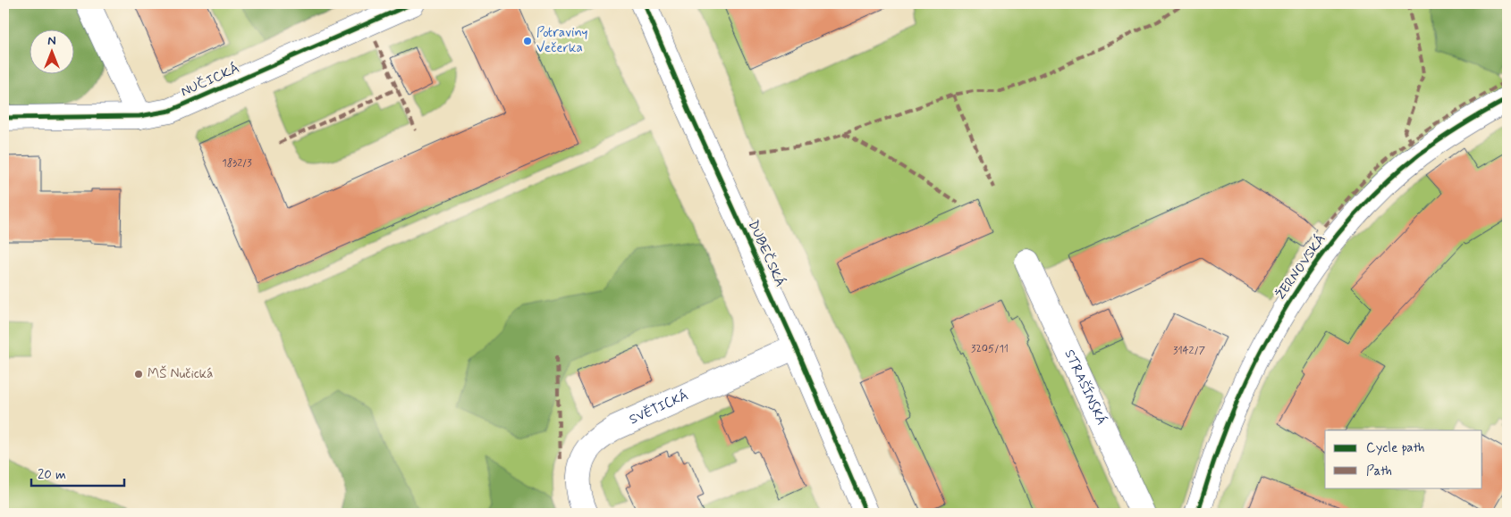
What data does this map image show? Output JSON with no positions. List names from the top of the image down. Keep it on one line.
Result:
{"streets":{"street":["NUČICKÁ","DUBEČSKÁ","ŽERNOVSKÁ","STRAŠÍNSKÁ","SVĚTICKÁ"]},"crossings":[["DUBEČSKÁ","SVĚTICKÁ"]],"places":["Potraviny Večerka","MŠ Nučická"],"house_numbers":["1832/3","3205/11","3142/7"],"legend":["Cycle path","Path"],"scale_bar":"20 m","north":"top"}
